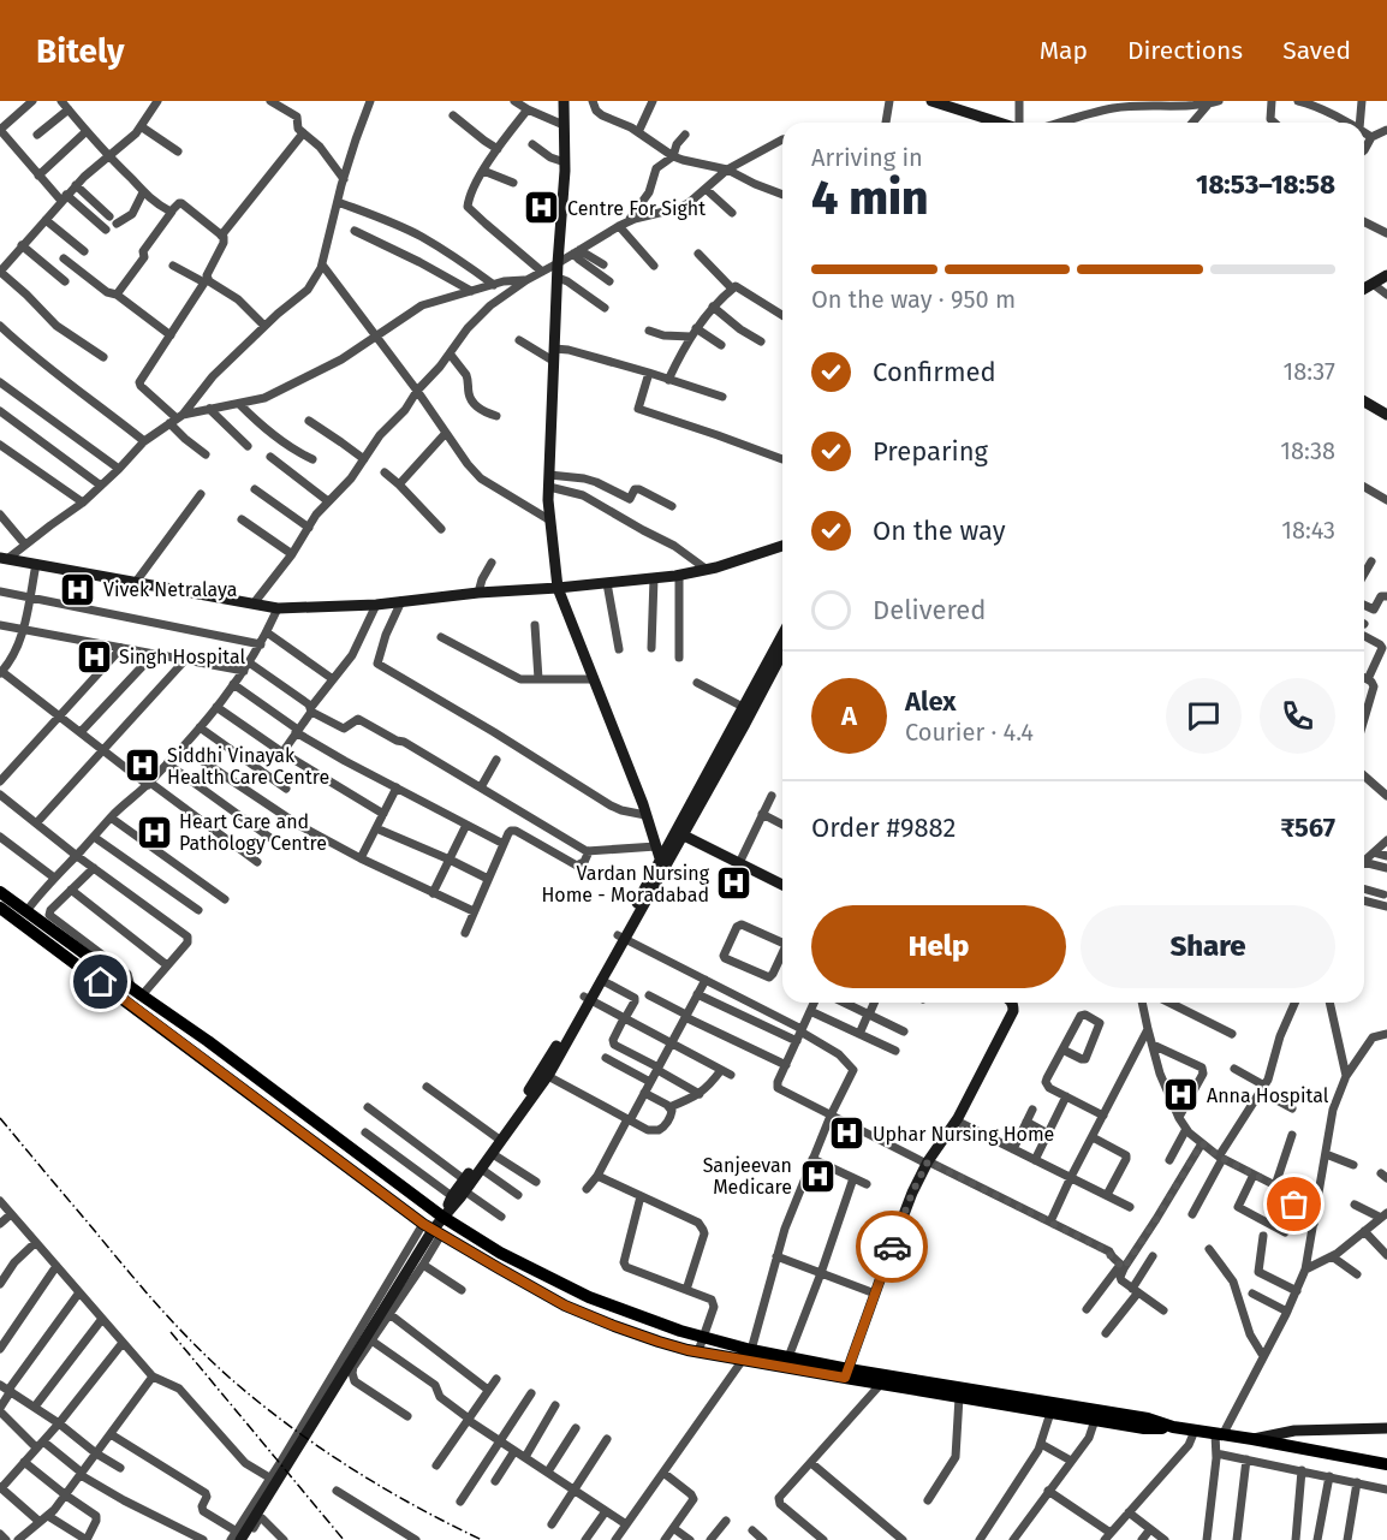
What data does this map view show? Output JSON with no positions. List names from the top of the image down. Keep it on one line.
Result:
{"places":{"hospital":["Centre For Sight","Vivek Netralaya","Singh Hospital","Siddhi Vinayak Health Care Centre","Heart Care and Pathology Centre","Vardan Nursing Home - Moradabad","Anna Hospital","Uphar Nursing Home","Sanjeevan Medicare"]},"page":{"header":"Bitely","nav":["Map","Directions","Saved"],"heading":["4 min","Arriving in","18:53–18:58"],"panel":["Alex","Courier · 4.4","Order #9882","₹567"],"bar":"On the way · 950 m","list":[["Confirmed","18:37"],["Preparing","18:38"],["On the way","18:43"],"Delivered"],"round":"A","buttons":["Help","Share"]}}
